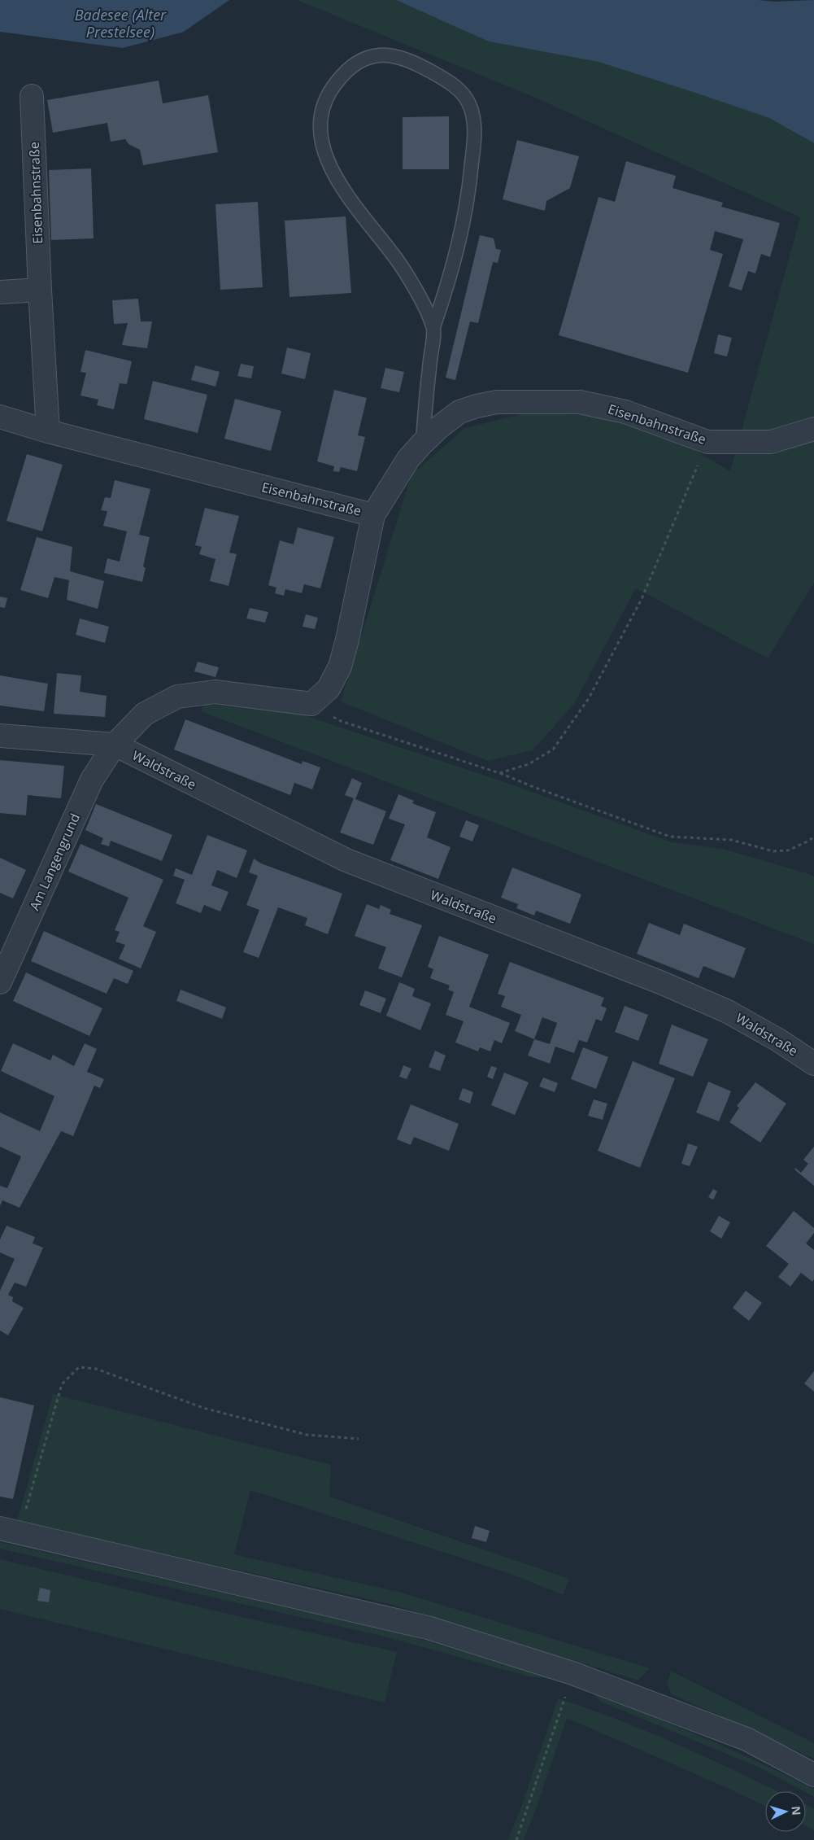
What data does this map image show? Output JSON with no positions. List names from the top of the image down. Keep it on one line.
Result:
{"streets":{"street":["Eisenbahnstraße","Waldstraße","Am Langengrund"]},"crossings":[["Waldstraße","Am Langengrund"]],"water":["Badesee (Alter Prestelsee)"],"north":"right"}
